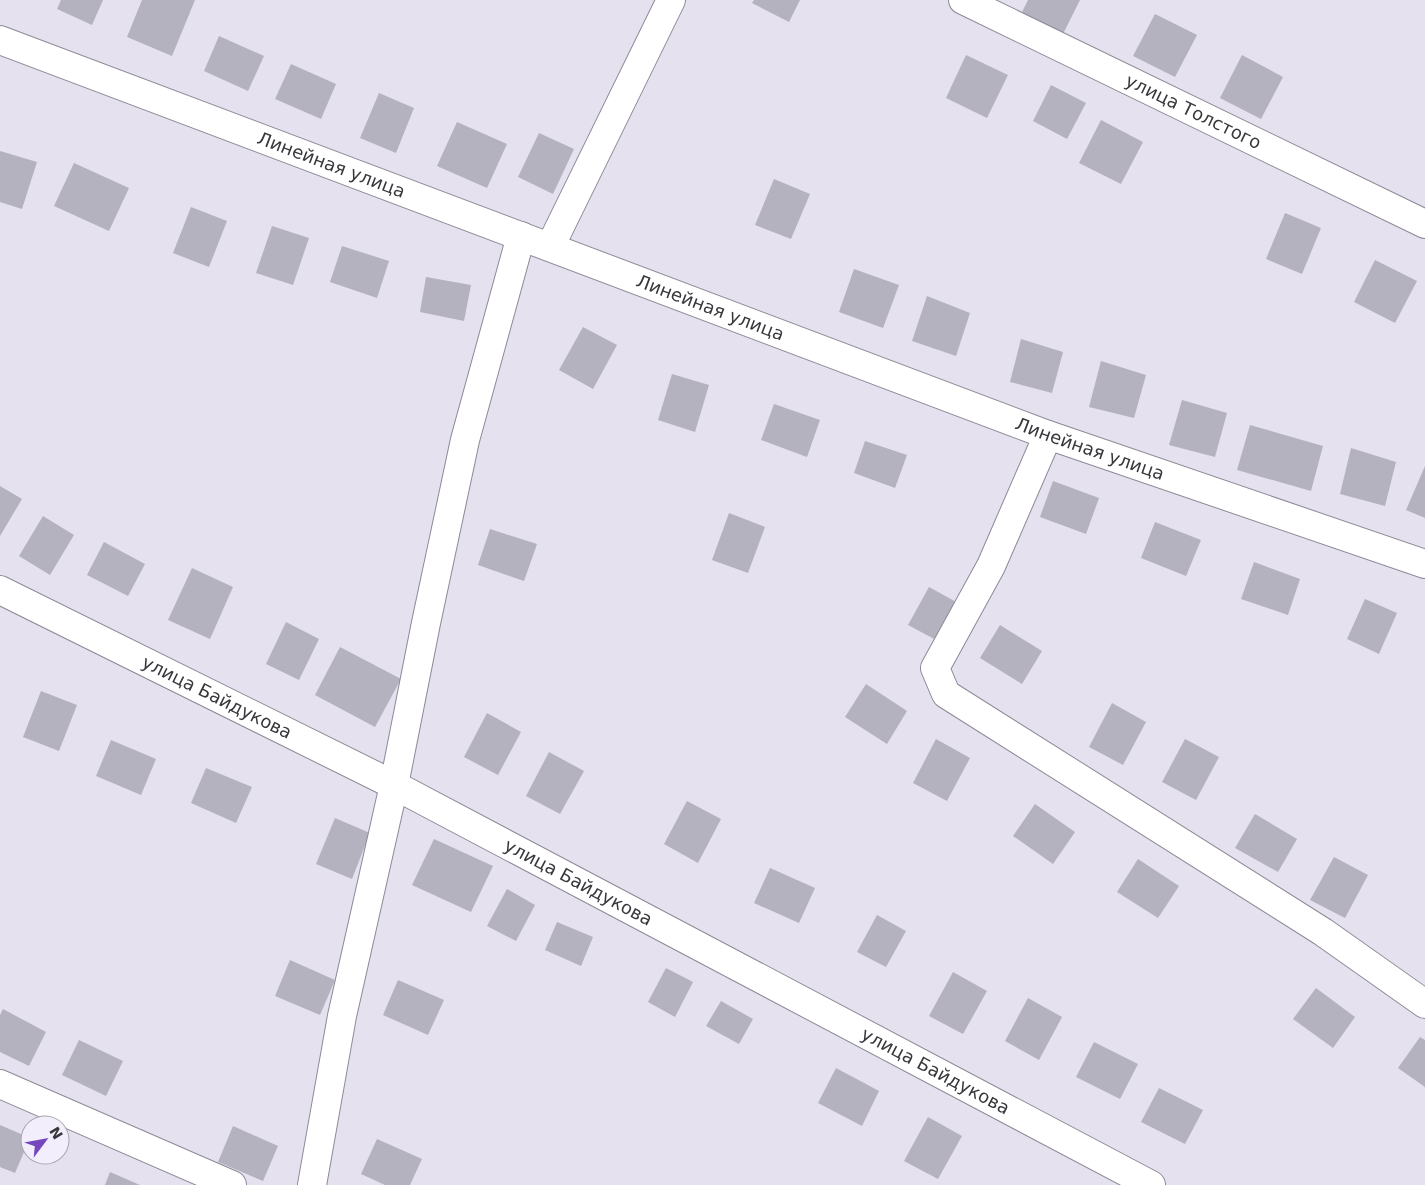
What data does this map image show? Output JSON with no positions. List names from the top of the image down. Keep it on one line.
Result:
{"streets":{"street":["улица Толстого","Линейная улица","улица Байдукова"]},"north":"top right"}
